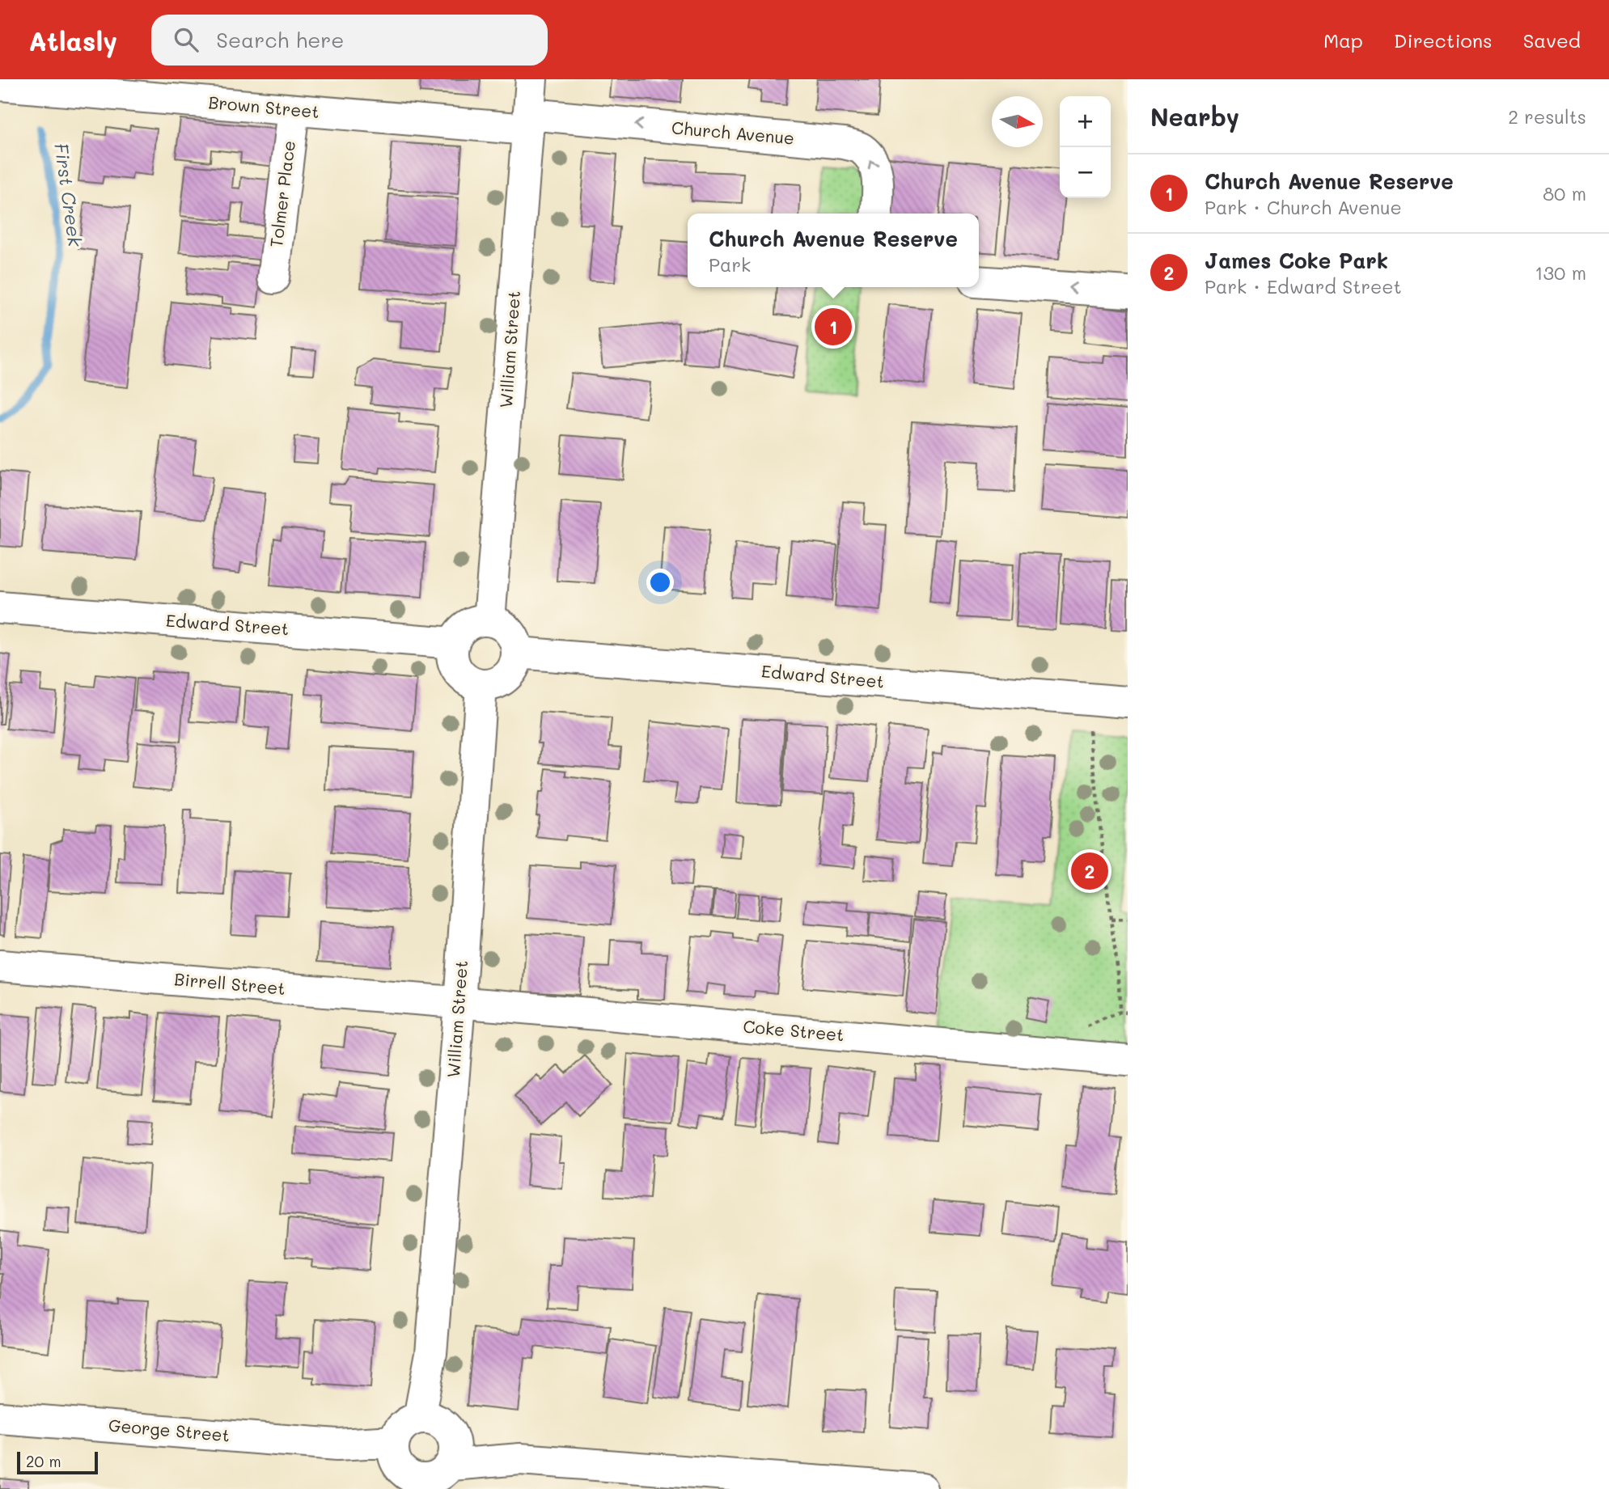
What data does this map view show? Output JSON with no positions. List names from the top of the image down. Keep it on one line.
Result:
{"streets":{"street":["Brown Street","Church Avenue","Tolmer Place","William Street","Edward Street","Birrell Street","Coke Street","George Street"]},"crossings":[["Brown Street","Church Avenue"],["Brown Street","Tolmer Place"],["Brown Street","William Street"],["Church Avenue","William Street"],["William Street","Edward Street"],["William Street","Birrell Street"],["William Street","Coke Street"],["William Street","George Street"],["Birrell Street","Coke Street"]],"one_way":["Church Avenue"],"water":["First Creek"],"scale_bar":"20 m","north":"right","page":{"header":"Atlasly","search":"Search here","nav":["Map","Directions","Saved"],"heading":["Nearby","2 results"],"map_buttons":["+","−"],"list":[{"mark":"1","name":"Church Avenue Reserve","note":"Park · Church Avenue","value":"80 m"},{"mark":"2","name":"James Coke Park","note":"Park · Edward Street","value":"130 m"}],"popup":["Church Avenue Reserve","Park"],"pins":["1","2"],"scale":"20 m"}}
